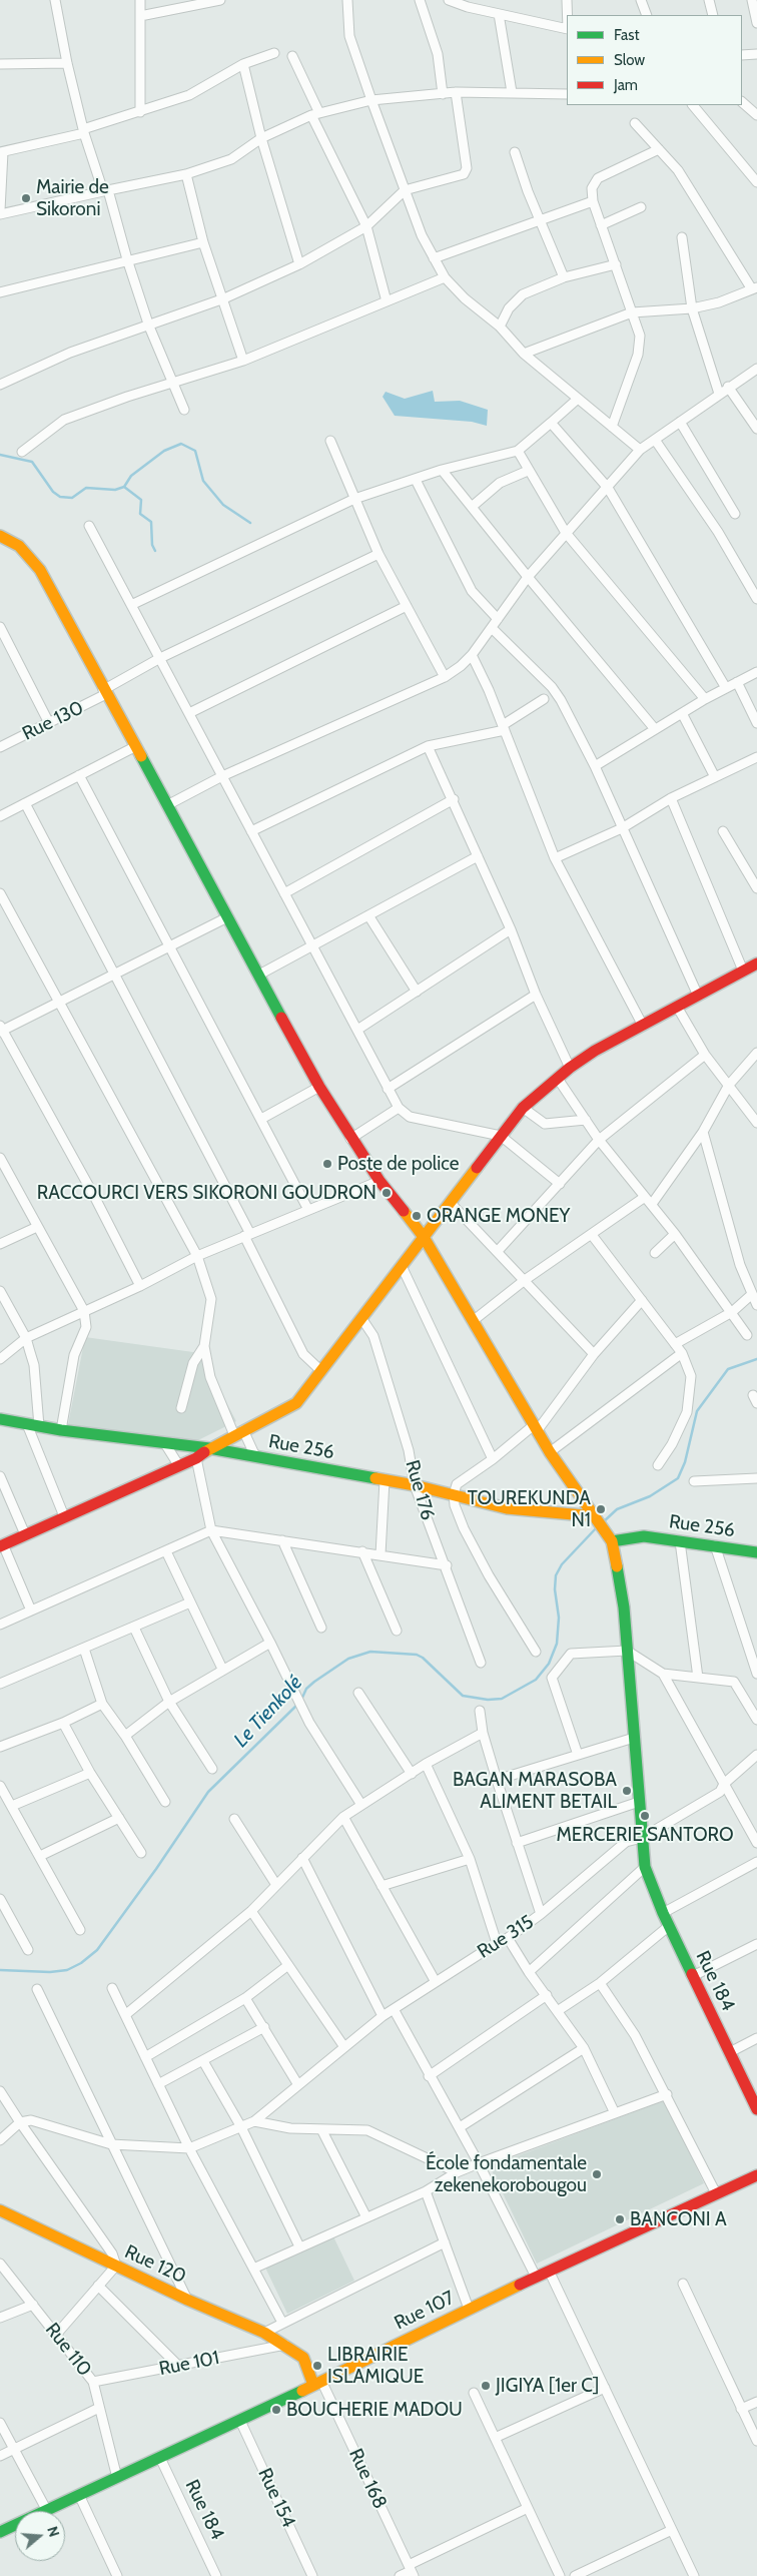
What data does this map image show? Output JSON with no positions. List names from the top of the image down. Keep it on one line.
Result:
{"streets":{"street":["Rue 130","Rue 256","Rue 176","Rue 315","Rue 184","Rue 120","Rue 107","Rue 110","Rue 101","Rue 168","Rue 154"]},"crossings":[["Rue 256","Rue 176"],["Rue 256","Rue 184"],["Rue 315","Rue 184"],["Rue 184","Rue 107"],["Rue 120","Rue 101"],["Rue 107","Rue 110"],["Rue 107","Rue 168"],["Rue 107","Rue 154"],["Rue 110","Rue 101"]],"water":["Le Tienkolé"],"places":["Mairie de Sikoroni","Poste de police","RACCOURCI VERS SIKORONI GOUDRON","ORANGE MONEY","TOUREKUNDA N1","BAGAN MARASOBA ALIMENT BETAIL","MERCERIE SANTORO","École fondamentale zekenekorobougou","BANCONI A","LIBRAIRIE ISLAMIQUE","JIGIYA [1er C]","BOUCHERIE MADOU"],"legend":["Fast","Slow","Jam"],"north":"right"}
